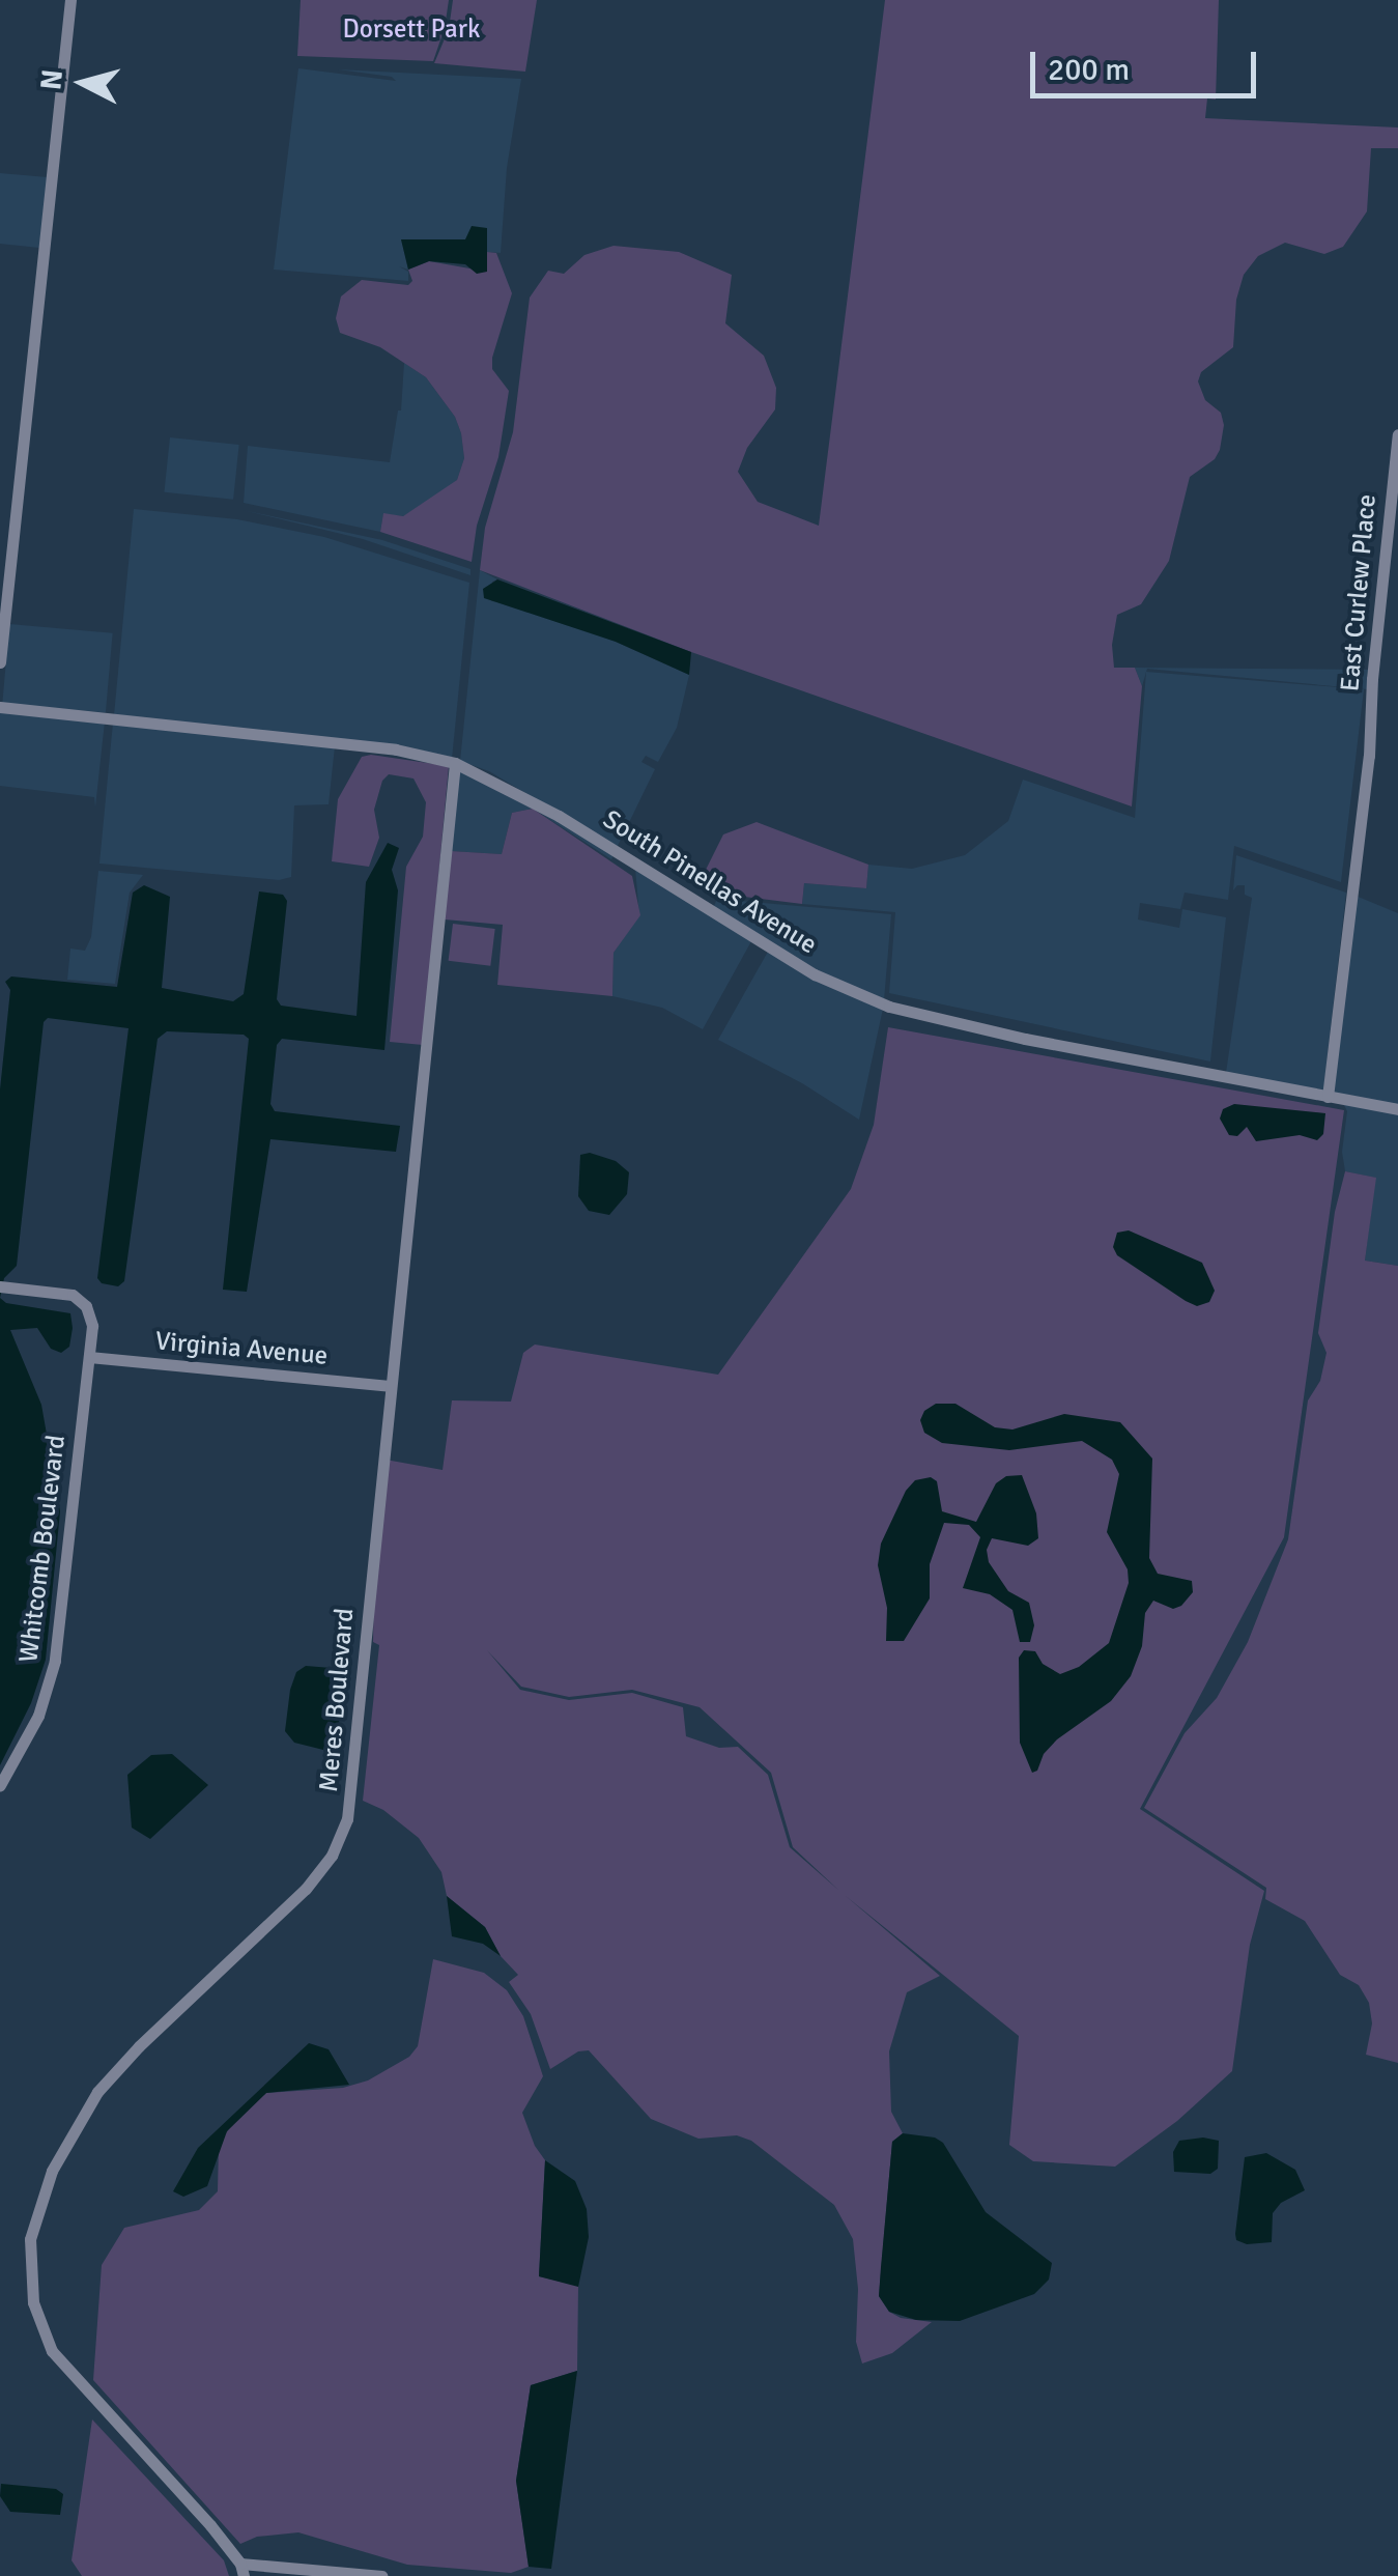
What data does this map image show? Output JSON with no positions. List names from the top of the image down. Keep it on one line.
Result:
{"streets":{"street":["East Curlew Place","South Pinellas Avenue","Virginia Avenue","Whitcomb Boulevard","Meres Boulevard"]},"crossings":[["East Curlew Place","South Pinellas Avenue"],["South Pinellas Avenue","Meres Boulevard"],["Virginia Avenue","Whitcomb Boulevard"],["Virginia Avenue","Meres Boulevard"]],"parks":["Dorsett Park"],"scale_bar":"200 m","north":"left"}
